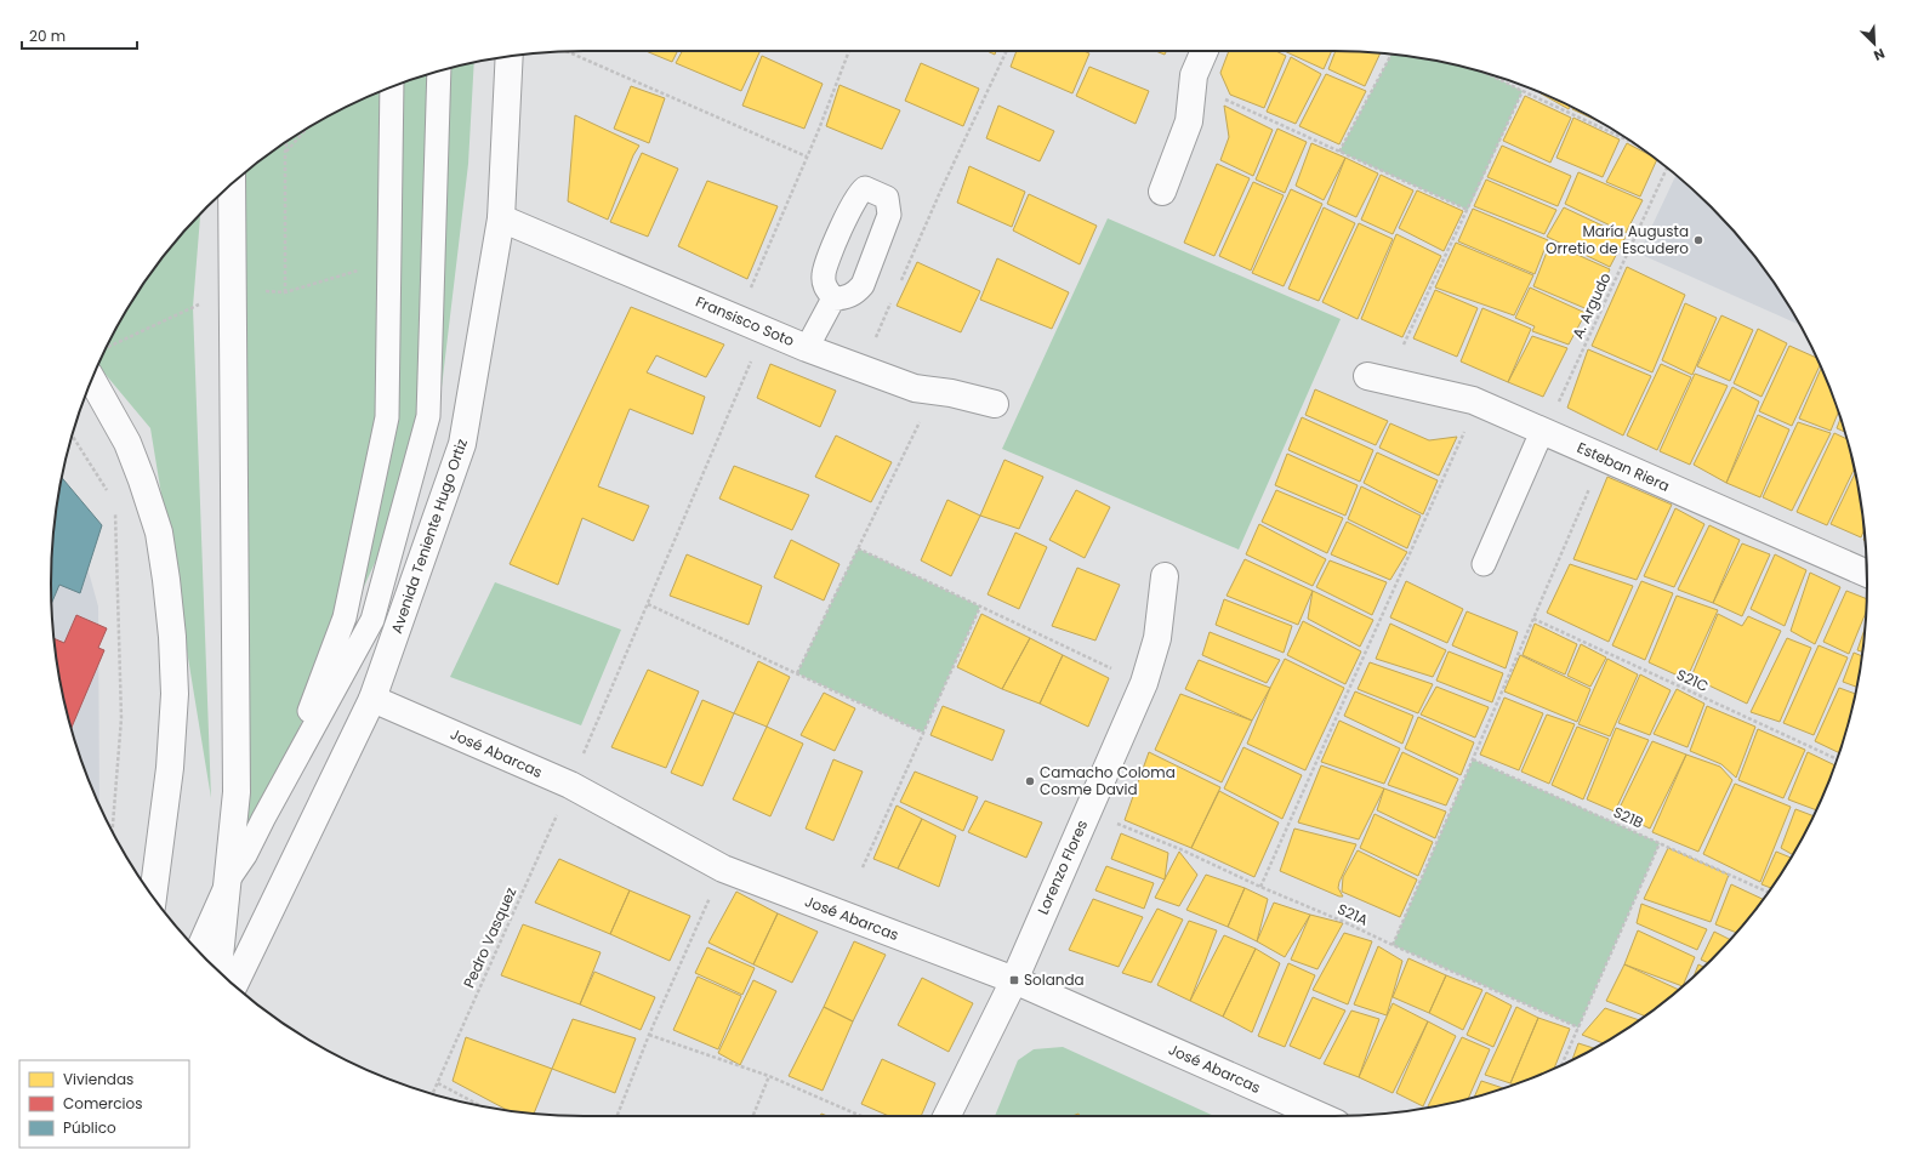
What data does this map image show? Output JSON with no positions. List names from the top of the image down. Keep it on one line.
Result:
{"streets":{"street":["Fransisco Soto","Esteban Riera","Avenida Teniente Hugo Ortiz","José Abarcas","Lorenzo Flores"],"path":["A. Argudo","S21C","S21B","S21A","Pedro Vasquez"]},"crossings":[["A. Argudo","Esteban Riera"],["Fransisco Soto","Avenida Teniente Hugo Ortiz"],["Fransisco Soto","Pedro Vasquez"],["Avenida Teniente Hugo Ortiz","José Abarcas"],["José Abarcas","Lorenzo Flores"],["José Abarcas","Pedro Vasquez"]],"places":{"other":["María Augusta Orretio de Escudero","Camacho Coloma Cosme David"],"transit":["Solanda"]},"legend":["Viviendas","Comercios","Público"],"scale_bar":"20 m","north":"bottom right"}
